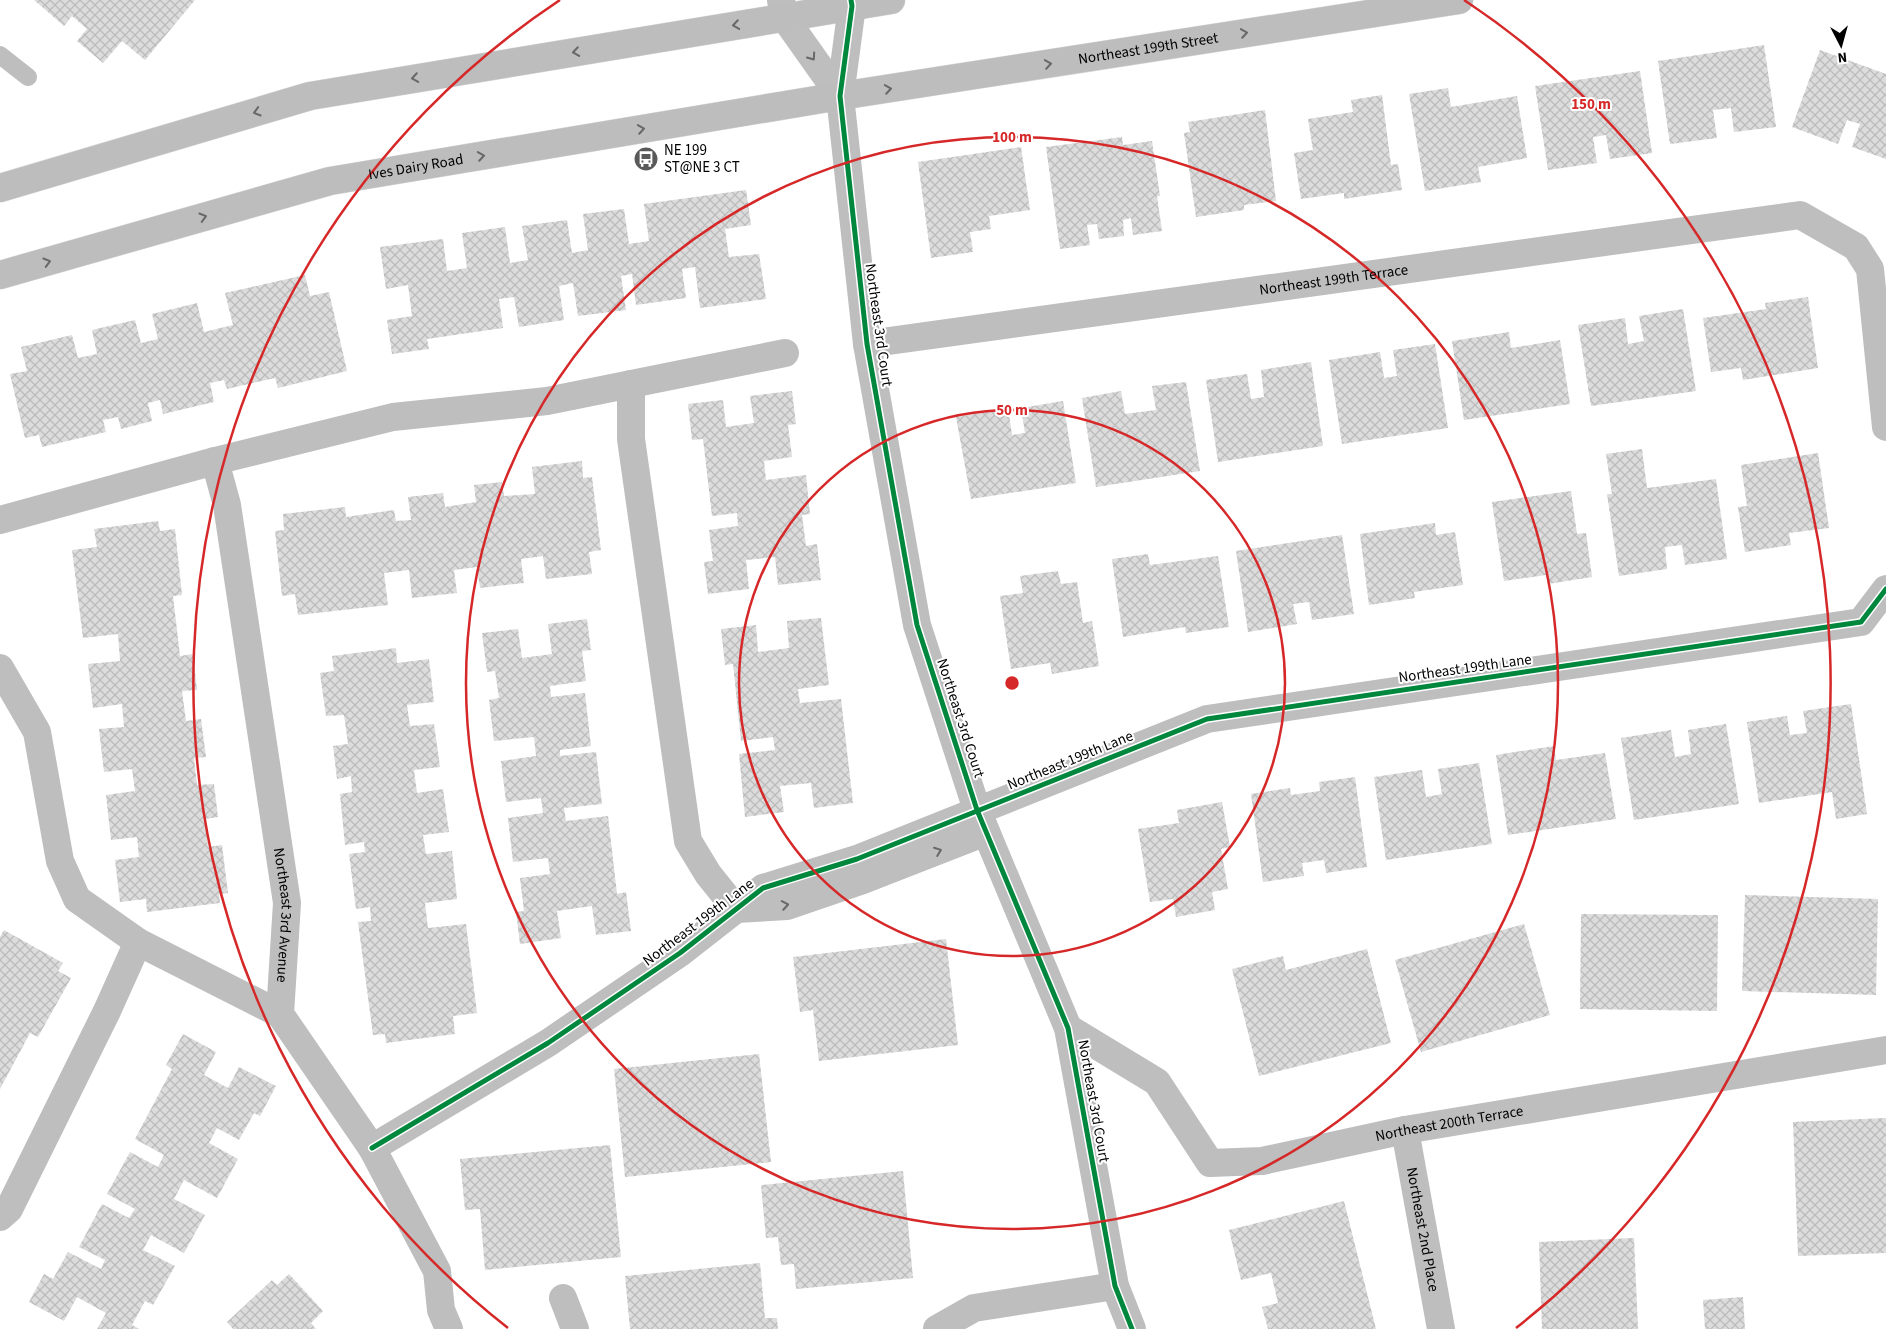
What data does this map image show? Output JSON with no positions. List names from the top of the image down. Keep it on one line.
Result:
{"streets":{"main road":["Northeast 199th Street","Ives Dairy Road"],"street":["Northeast 199th Terrace","Northeast 3rd Court","Northeast 199th Lane","Northeast 3rd Avenue","Northeast 200th Terrace","Northeast 2nd Place"]},"crossings":[["Northeast 199th Street","Ives Dairy Road"],["Northeast 199th Street","Northeast 3rd Court"],["Ives Dairy Road","Northeast 3rd Court"],["Northeast 199th Terrace","Northeast 3rd Court"],["Northeast 3rd Court","Northeast 199th Lane"],["Northeast 3rd Court","Northeast 200th Terrace"],["Northeast 200th Terrace","Northeast 2nd Place"]],"one_way":["Northeast 199th Street"],"places":{"bus stop":["NE 199 ST@NE 3 CT"]},"north":"bottom","rings":["150 m","100 m","50 m"]}
